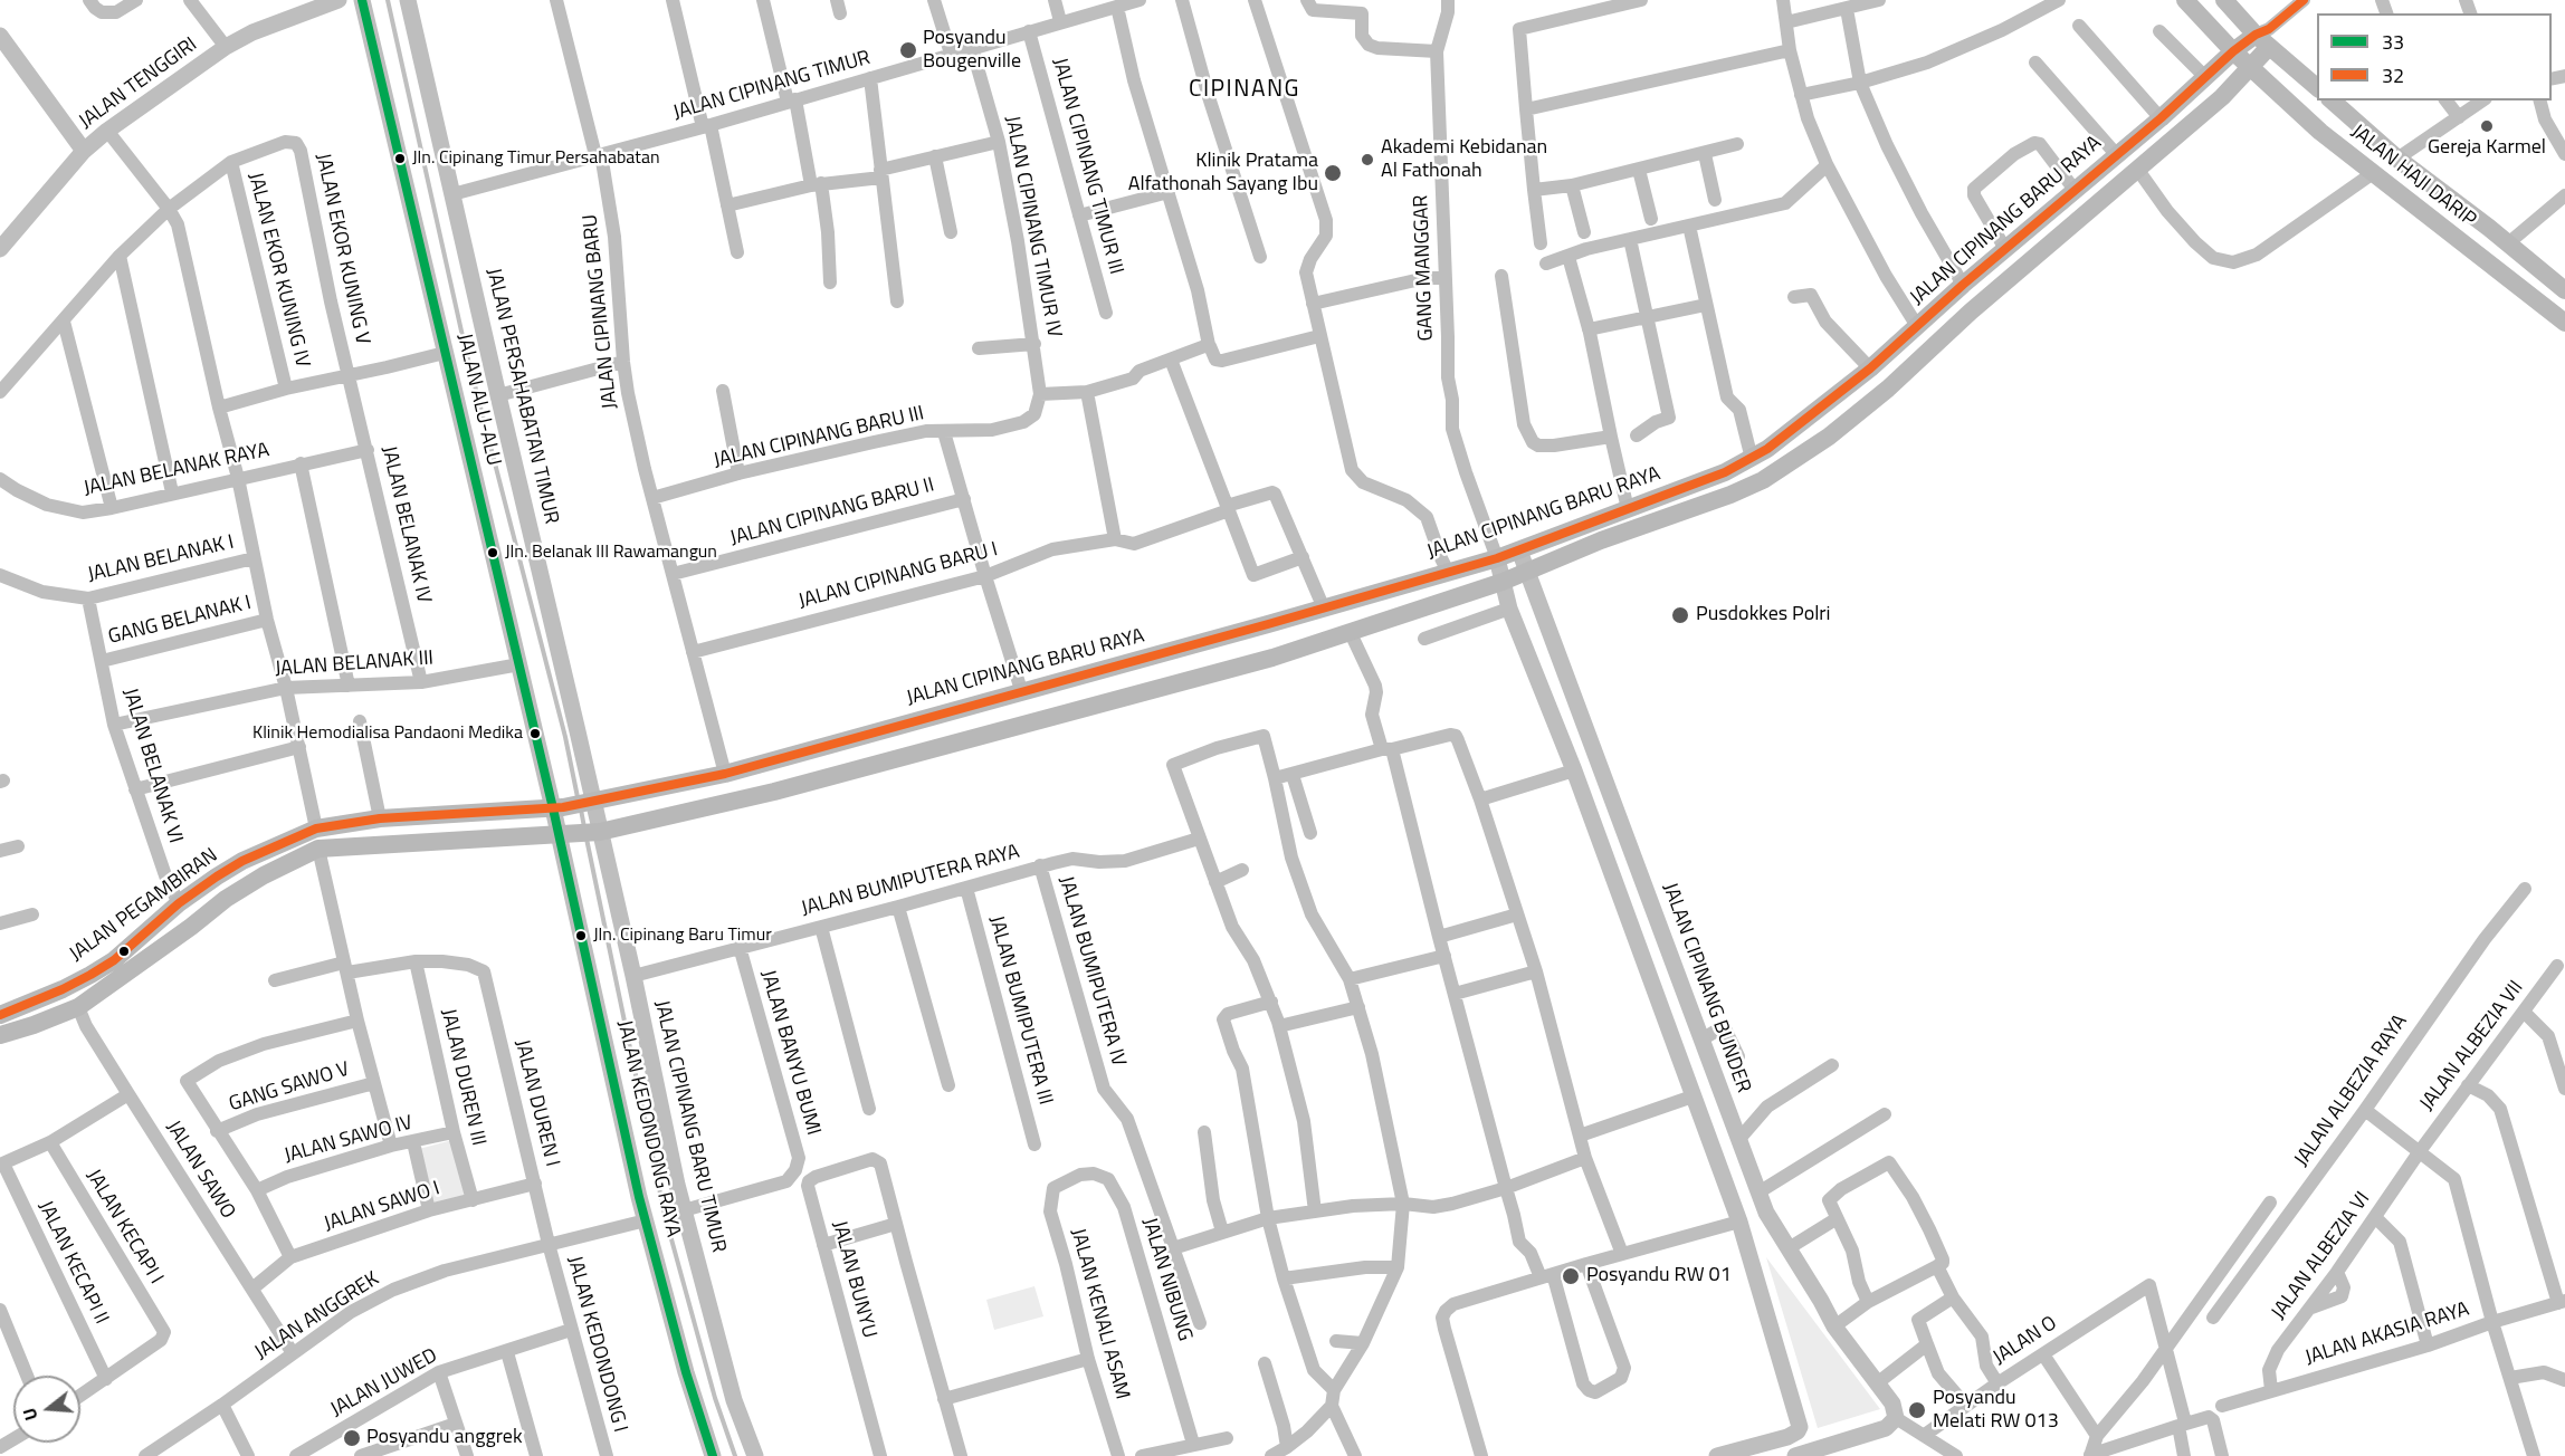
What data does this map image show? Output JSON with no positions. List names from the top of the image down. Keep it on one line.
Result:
{"streets":{"main road":["JALAN HAJI DARIP","JALAN CIPINANG BARU RAYA","JALAN PEGAMBIRAN"],"street":["JALAN TENGGIRI","JALAN CIPINANG TIMUR","JALAN CIPINANG TIMUR III","JALAN CIPINANG TIMUR IV","JALAN EKOR KUNING V","GANG MANGGAR","JALAN EKOR KUNING IV","JALAN CIPINANG BARU","JALAN PERSAHABATAN TIMUR","JALAN ALU-ALU","JALAN CIPINANG BARU III","JALAN BELANAK RAYA","JALAN CIPINANG BARU II","JALAN BELANAK IV","JALAN BELANAK I","JALAN CIPINANG BARU I","GANG BELANAK I","JALAN BELANAK III","JALAN BELANAK VI","JALAN BUMIPUTERA RAYA","JALAN BUMIPUTERA IV","JALAN CIPINANG BUNDER","JALAN BUMIPUTERA III","JALAN ALBEZIA VII","JALAN BANYU BUMI","JALAN DUREN III","GANG SAWO V","JALAN ALBEZIA RAYA","JALAN DUREN I","JALAN CIPINANG BARU TIMUR","JALAN KEDONDONG RAYA","JALAN SAWO IV","JALAN SAWO","JALAN SAWO I","JALAN KECAPI I","JALAN ALBEZIA VI","JALAN KECAPI II","JALAN BUNYU","JALAN NIBUNG","JALAN KENALI ASAM","JALAN ANGGREK","JALAN AKASIA RAYA","JALAN O","JALAN KEDONDONG I","JALAN JUWED"]},"crossings":[["JALAN CIPINANG TIMUR","JALAN CIPINANG TIMUR III"],["JALAN CIPINANG TIMUR","JALAN CIPINANG TIMUR IV"],["JALAN CIPINANG TIMUR","JALAN CIPINANG BARU"],["JALAN CIPINANG TIMUR","JALAN PERSAHABATAN TIMUR"],["JALAN HAJI DARIP","JALAN CIPINANG BARU RAYA"],["JALAN CIPINANG BARU RAYA","GANG MANGGAR"],["JALAN CIPINANG BARU RAYA","JALAN CIPINANG BARU"],["JALAN CIPINANG BARU RAYA","JALAN PERSAHABATAN TIMUR"],["JALAN CIPINANG BARU RAYA","JALAN PEGAMBIRAN"],["JALAN CIPINANG BARU RAYA","JALAN CIPINANG BUNDER"],["JALAN CIPINANG BARU RAYA","JALAN CIPINANG BARU TIMUR"],["JALAN CIPINANG TIMUR IV","JALAN CIPINANG BARU III"],["JALAN EKOR KUNING V","JALAN EKOR KUNING IV"],["JALAN EKOR KUNING V","JALAN BELANAK IV"],["JALAN CIPINANG BARU","JALAN CIPINANG BARU III"],["JALAN CIPINANG BARU","JALAN CIPINANG BARU II"],["JALAN CIPINANG BARU","JALAN CIPINANG BARU I"],["JALAN PERSAHABATAN TIMUR","JALAN PEGAMBIRAN"],["JALAN PERSAHABATAN TIMUR","JALAN CIPINANG BARU TIMUR"],["JALAN ALU-ALU","JALAN BELANAK III"],["JALAN ALU-ALU","JALAN PEGAMBIRAN"],["JALAN ALU-ALU","JALAN KEDONDONG RAYA"],["JALAN BELANAK RAYA","JALAN BELANAK IV"],["JALAN BELANAK IV","JALAN BELANAK III"],["JALAN BELANAK I","JALAN BELANAK VI"],["GANG BELANAK I","JALAN BELANAK VI"],["JALAN BELANAK III","JALAN BELANAK VI"],["JALAN BELANAK VI","JALAN PEGAMBIRAN"],["JALAN BUMIPUTERA RAYA","JALAN BUMIPUTERA IV"],["JALAN BUMIPUTERA RAYA","JALAN BUMIPUTERA III"],["JALAN BUMIPUTERA RAYA","JALAN BANYU BUMI"],["JALAN BUMIPUTERA RAYA","JALAN CIPINANG BARU TIMUR"],["JALAN PEGAMBIRAN","JALAN CIPINANG BARU TIMUR"],["JALAN PEGAMBIRAN","JALAN KEDONDONG RAYA"],["JALAN ALBEZIA VII","JALAN ALBEZIA VI"],["JALAN BANYU BUMI","JALAN CIPINANG BARU TIMUR"],["JALAN DUREN III","JALAN DUREN I"],["JALAN DUREN III","JALAN SAWO IV"],["JALAN DUREN III","JALAN SAWO I"],["JALAN DUREN I","JALAN SAWO I"],["JALAN DUREN I","JALAN ANGGREK"],["JALAN DUREN I","JALAN KEDONDONG I"],["JALAN KEDONDONG RAYA","JALAN ANGGREK"],["JALAN SAWO","JALAN SAWO I"],["JALAN SAWO","JALAN ANGGREK"],["JALAN KECAPI I","JALAN KECAPI II"],["JALAN ALBEZIA VI","JALAN AKASIA RAYA"],["JALAN NIBUNG","JALAN KENALI ASAM"],["JALAN ANGGREK","JALAN KEDONDONG I"],["JALAN KEDONDONG I","JALAN JUWED"]],"districts":["CIPINANG"],"places":["Posyandu Bougenville","Gereja Karmel","Jln. Cipinang Timur Persahabatan","Akademi Kebidanan Al Fathonah","Klinik Pratama Alfathonah Sayang Ibu","Jln. Belanak III Rawamangun","Pusdokkes Polri","Klinik Hemodialisa Pandaoni Medika","Jln. Cipinang Baru Timur","Posyandu RW 01","Posyandu Melati RW 013","Posyandu anggrek"],"lines":["transit line 33","transit line 32"],"legend":["33","32"],"north":"left"}
